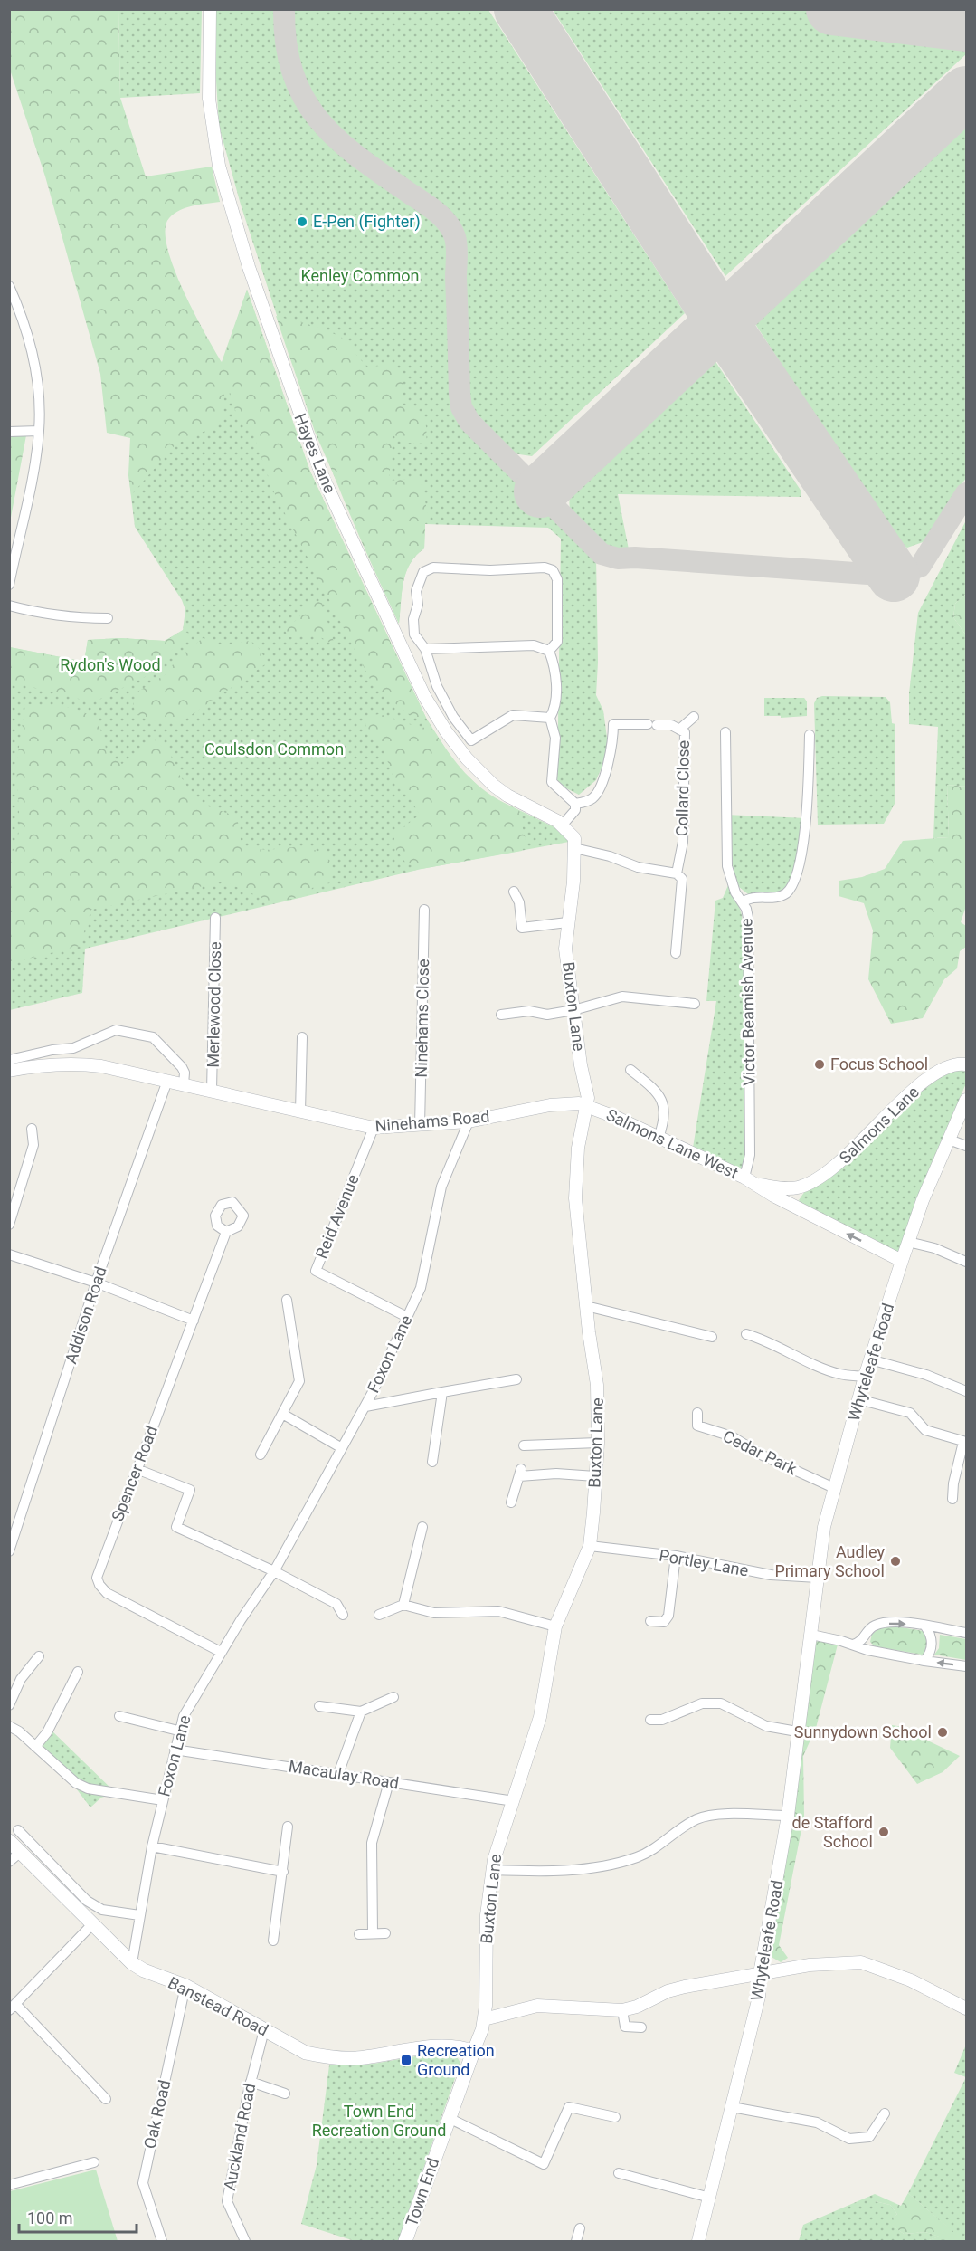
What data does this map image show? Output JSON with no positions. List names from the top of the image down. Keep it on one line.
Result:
{"streets":{"main road":["Banstead Road","Town End"],"street":["Hayes Lane","Collard Close","Victor Beamish Avenue","Merlewood Close","Buxton Lane","Ninehams Close","Ninehams Road","Salmons Lane","Salmons Lane West","Reid Avenue","Addison Road","Foxon Lane","Whyteleafe Road","Cedar Park","Spencer Road","Portley Lane","Macaulay Road","Oak Road","Auckland Road"]},"crossings":[["Victor Beamish Avenue","Salmons Lane West"],["Merlewood Close","Ninehams Road"],["Buxton Lane","Ninehams Road"],["Buxton Lane","Salmons Lane West"],["Buxton Lane","Portley Lane"],["Buxton Lane","Macaulay Road"],["Buxton Lane","Banstead Road"],["Buxton Lane","Town End"],["Ninehams Close","Ninehams Road"],["Ninehams Road","Salmons Lane West"],["Ninehams Road","Reid Avenue"],["Ninehams Road","Addison Road"],["Ninehams Road","Foxon Lane"],["Salmons Lane","Salmons Lane West"],["Salmons Lane West","Whyteleafe Road"],["Reid Avenue","Foxon Lane"],["Foxon Lane","Spencer Road"],["Foxon Lane","Macaulay Road"],["Foxon Lane","Banstead Road"],["Whyteleafe Road","Cedar Park"],["Whyteleafe Road","Portley Lane"],["Banstead Road","Oak Road"],["Banstead Road","Auckland Road"],["Banstead Road","Town End"]],"parks":["Kenley Common","Rydon's Wood","Coulsdon Common","Town End Recreation Ground"],"places":{"other":["E-Pen (Fighter)","Focus School","Audley Primary School","Sunnydown School","de Stafford School"],"transit":["Recreation Ground"]},"scale_bar":"100 m"}
